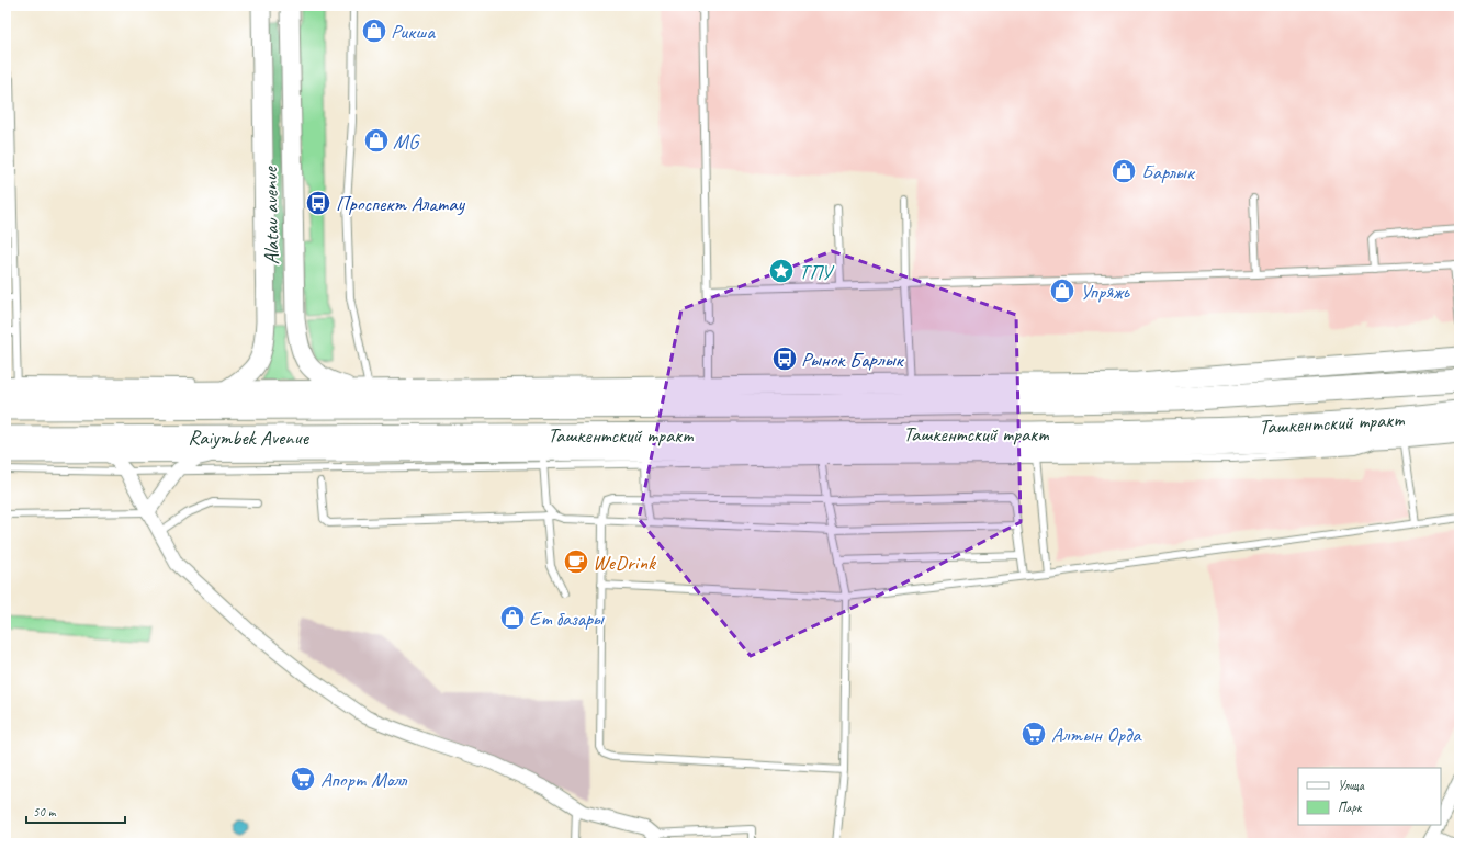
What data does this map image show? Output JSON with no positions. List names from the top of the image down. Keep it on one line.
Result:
{"streets":{"highway":["Ташкентский тракт","Raiymbek Avenue"],"main road":["Alatau avenue"]},"crossings":[["Ташкентский тракт","Raiymbek Avenue"]],"places":{"shop":["Рикша","MG","Барлык","Упряжь","Ет базары"],"bus stop":["Проспект Алатау","Рынок Барлык"],"place":["ТПУ"],"cafe":["WeDrink"],"supermarket":["Алтын Орда","Апорт Молл"]},"legend":["Улица","Парк"],"scale_bar":"50 m"}
